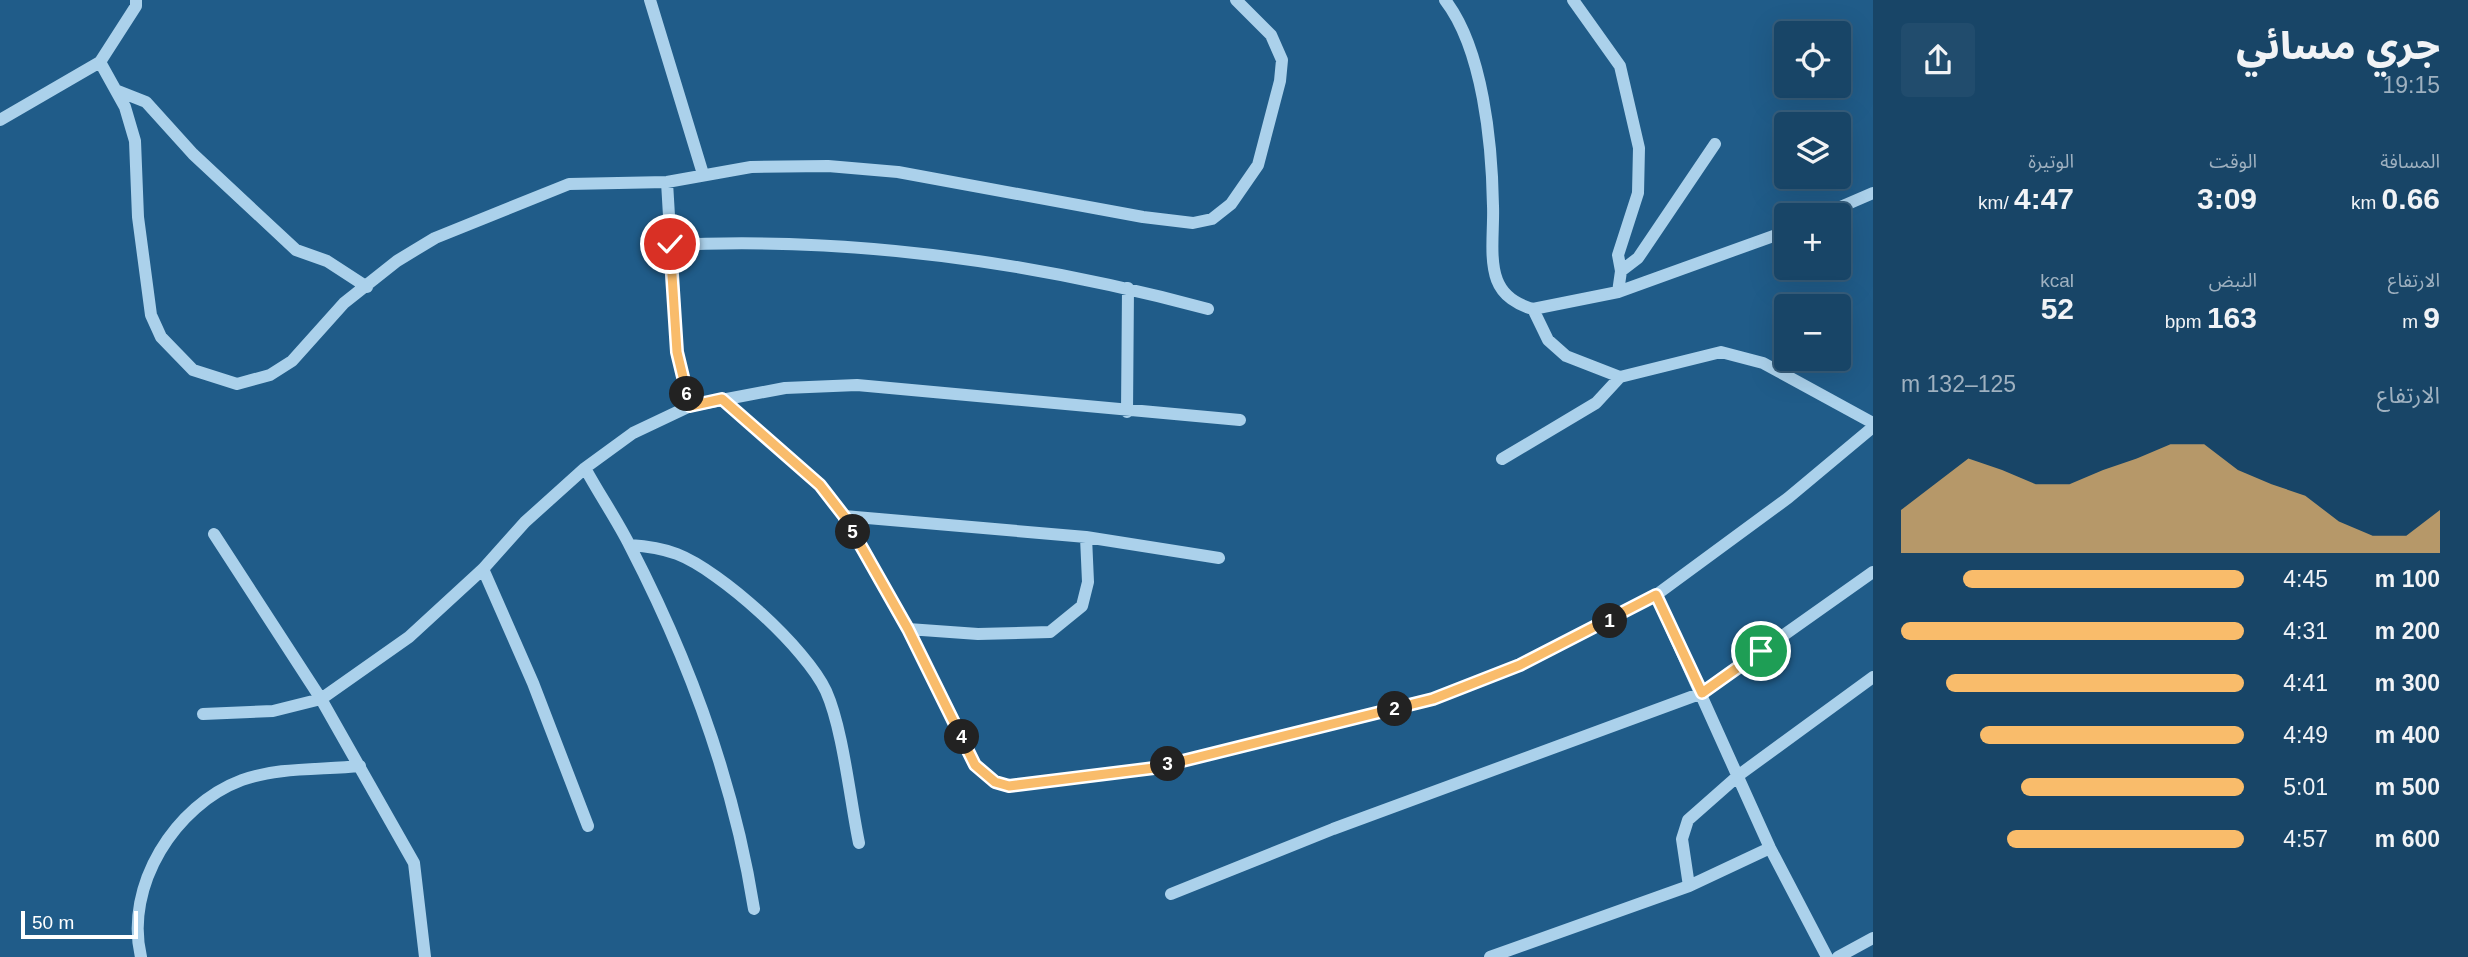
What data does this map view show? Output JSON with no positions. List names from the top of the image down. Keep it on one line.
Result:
{"scale_bar":"50 m","page":{"heading":["جري مسائي","19:15"],"map_buttons":["+","−"],"stats":[["المسافة","0.66 km"],["الوقت","3:09"],["الوتيرة","4:47 /km"],["الارتفاع","9 m"],["النبض","163 bpm"],["kcal","52"]],"chart":["الارتفاع","125–132 m"],"pins":["6","5","1","2","4","3"],"list":[{"name":"100 m","note":"4:45"},{"name":"200 m","note":"4:31"},{"name":"300 m","note":"4:41"},{"name":"400 m","note":"4:49"},{"name":"500 m","note":"5:01"},{"name":"600 m","note":"4:57"}],"scale":"50 m"}}
